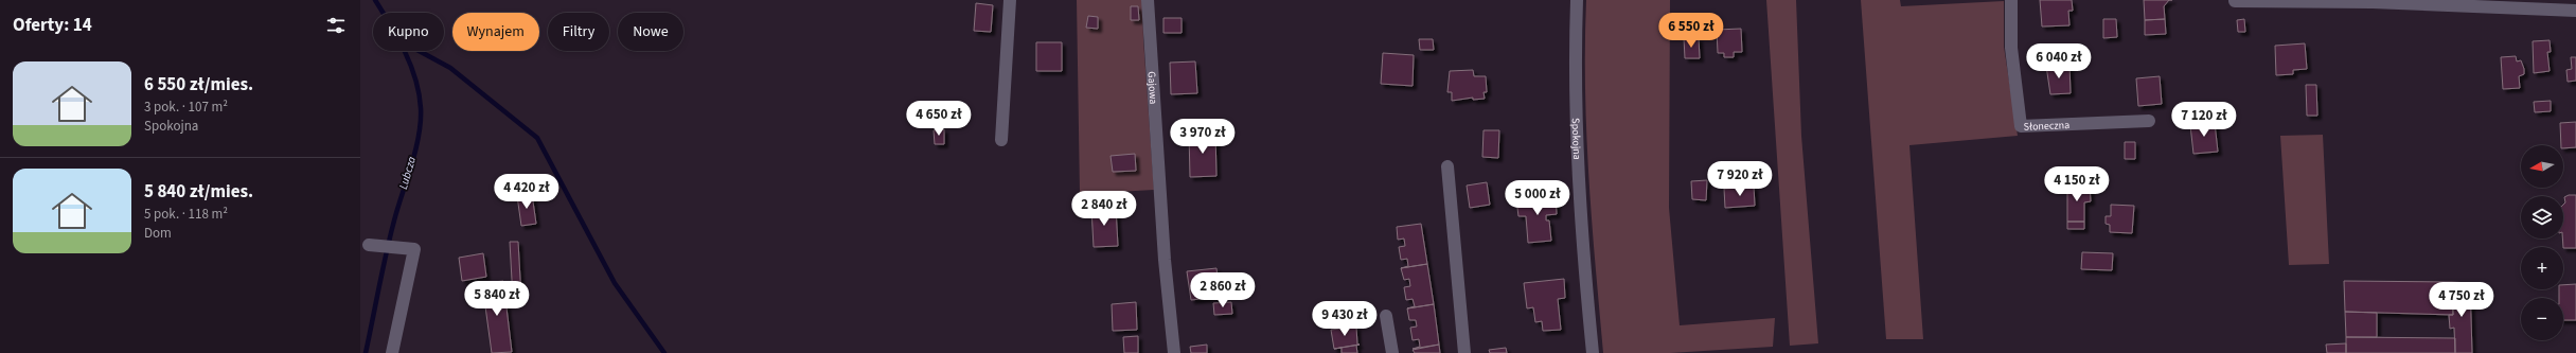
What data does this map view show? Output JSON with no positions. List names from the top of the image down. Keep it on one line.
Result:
{"streets":{"street":["Gajowa","Słoneczna","Spokojna"]},"water":["Lubcza"],"north":"left","page":{"heading":"Oferty: 14","price":["6 550 zł","6 040 zł","4 650 zł","7 120 zł","3 970 zł","7 920 zł","4 150 zł","4 420 zł","5 000 zł","2 840 zł","2 860 zł","5 840 zł","4 750 zł","9 430 zł"],"chip":["Kupno","Wynajem","Filtry","Nowe"],"list":[{"name":"6 550 zł/mies.","note":"3 pok. · 107 m² · Spokojna"},{"name":"5 840 zł/mies.","note":"5 pok. · 118 m² · Dom"}],"map_buttons":["+","−"]}}
